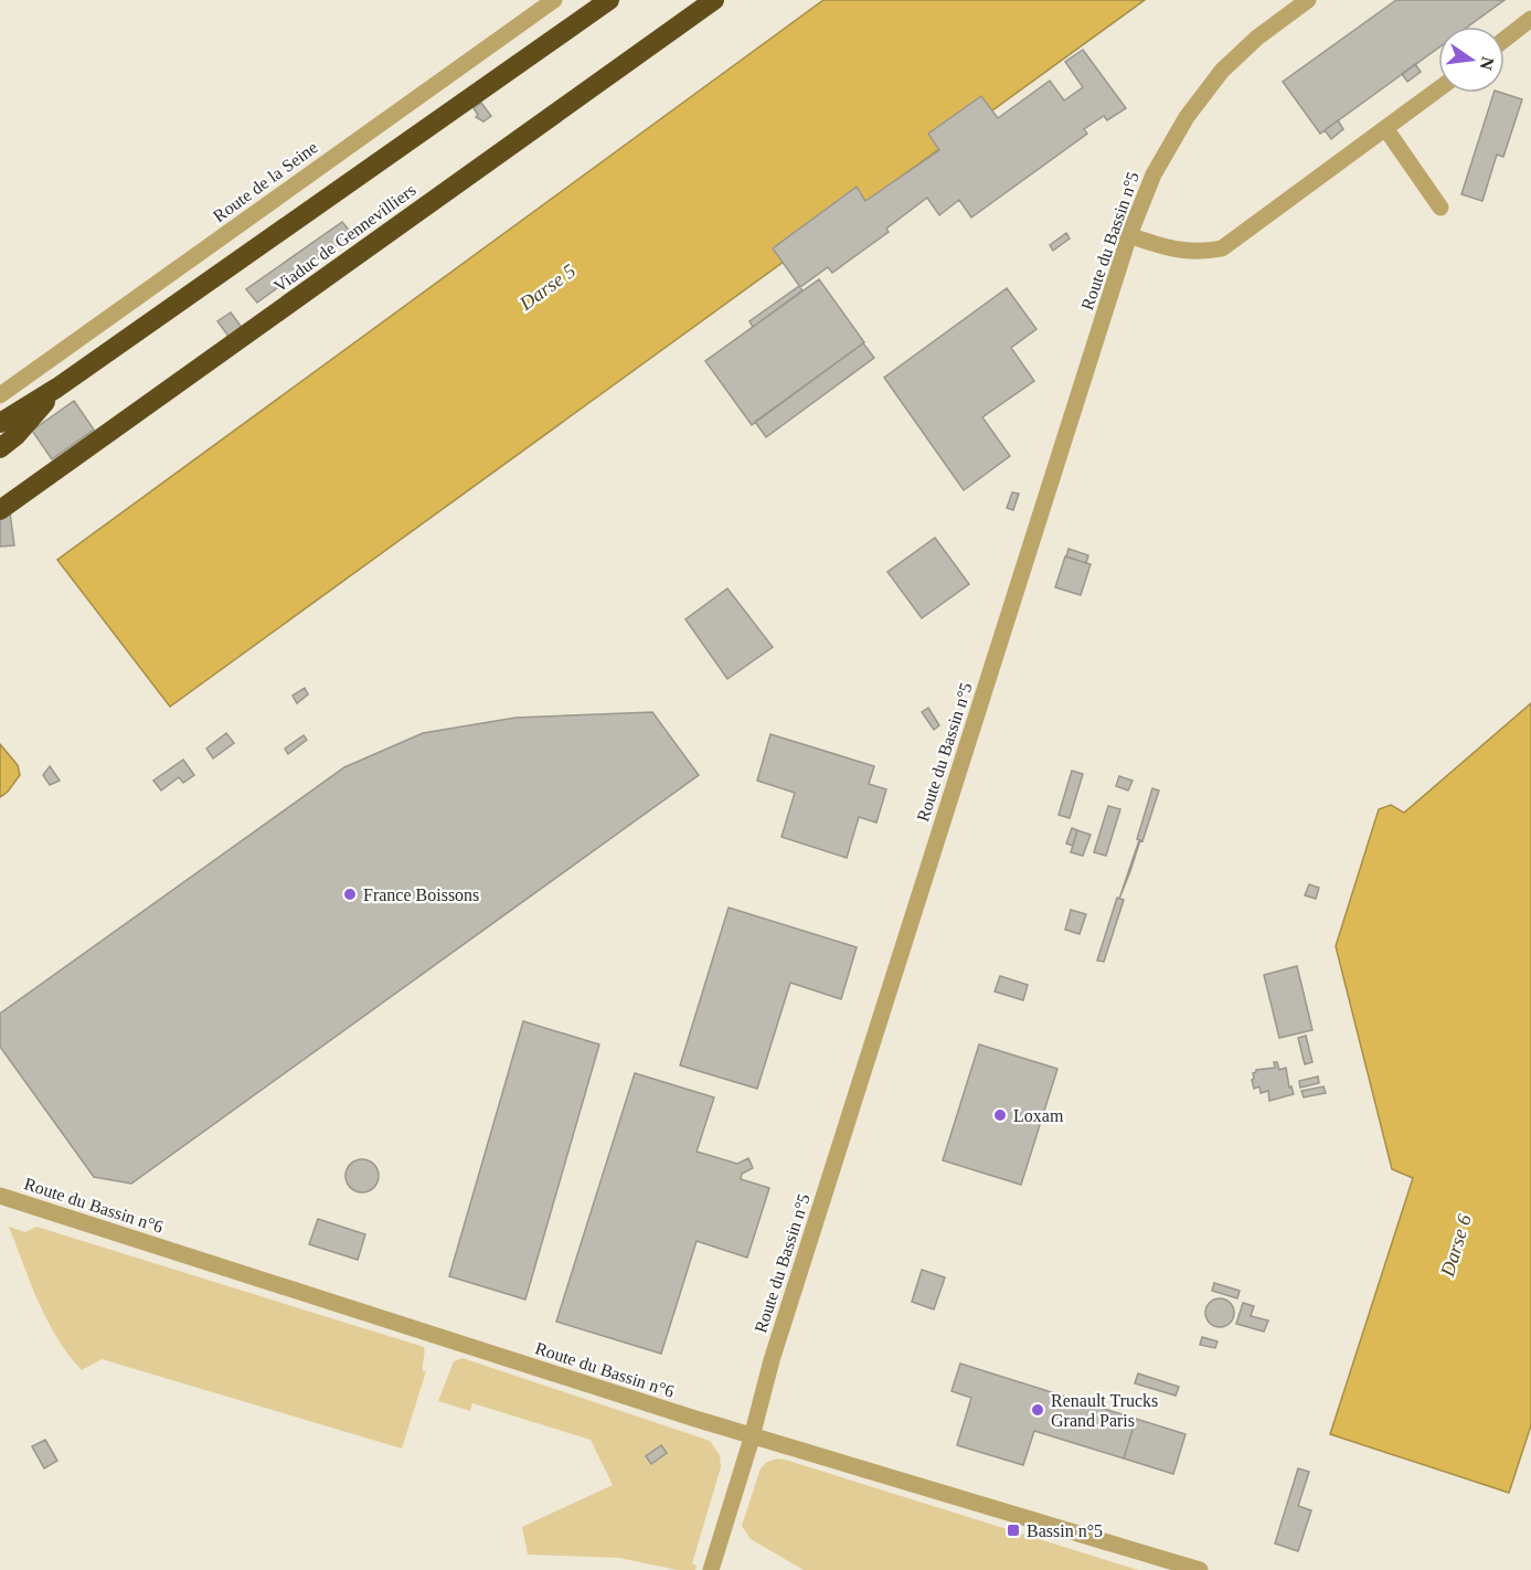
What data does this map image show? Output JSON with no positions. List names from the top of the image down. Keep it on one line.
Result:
{"streets":{"highway":["Viaduc de Gennevilliers"],"street":["Route de la Seine","Route du Bassin n°5","Route du Bassin n°6"]},"crossings":[["Route du Bassin n°5","Route du Bassin n°6"]],"water":["Darse 5","Darse 6"],"places":{"other":["France Boissons","Loxam","Renault Trucks Grand Paris"],"transit":["Bassin n°5"]},"north":"right"}
